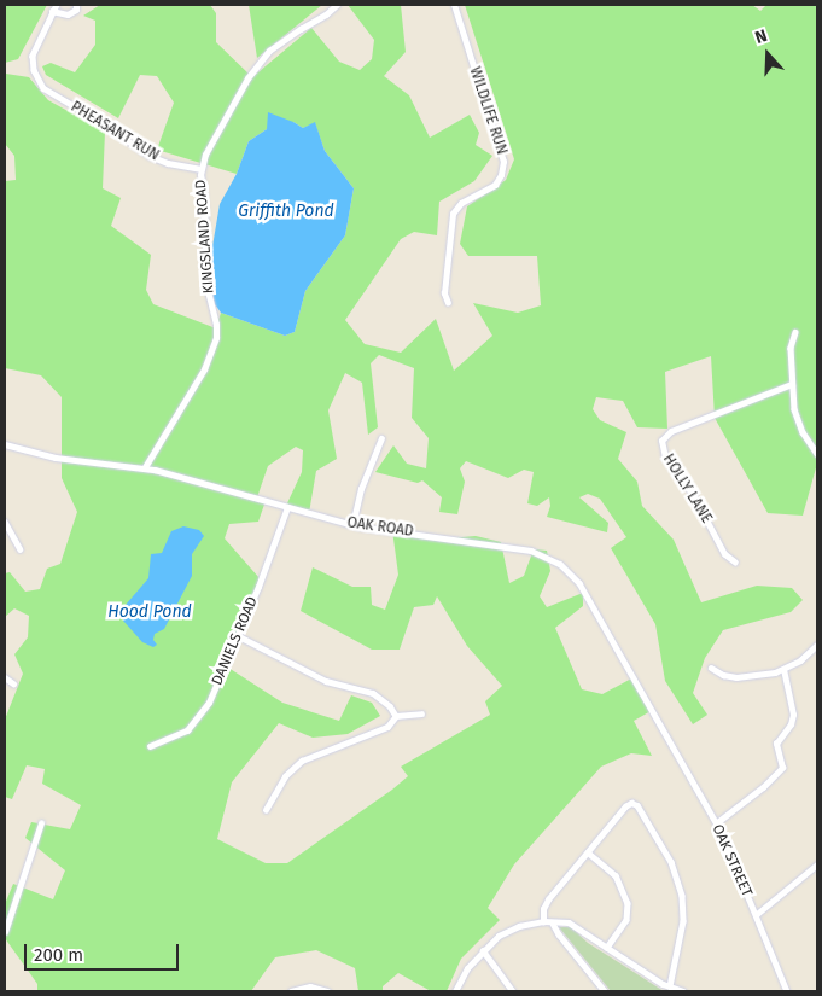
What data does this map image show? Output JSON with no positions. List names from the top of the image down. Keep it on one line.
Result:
{"streets":{"street":["WILDLIFE RUN","PHEASANT RUN","KINGSLAND ROAD","HOLLY LANE","OAK ROAD","DANIELS ROAD","OAK STREET"]},"crossings":[["PHEASANT RUN","KINGSLAND ROAD"],["KINGSLAND ROAD","OAK ROAD"],["OAK ROAD","DANIELS ROAD"],["OAK ROAD","OAK STREET"]],"water":["Griffith Pond","Hood Pond"],"scale_bar":"200 m","north":"top"}
